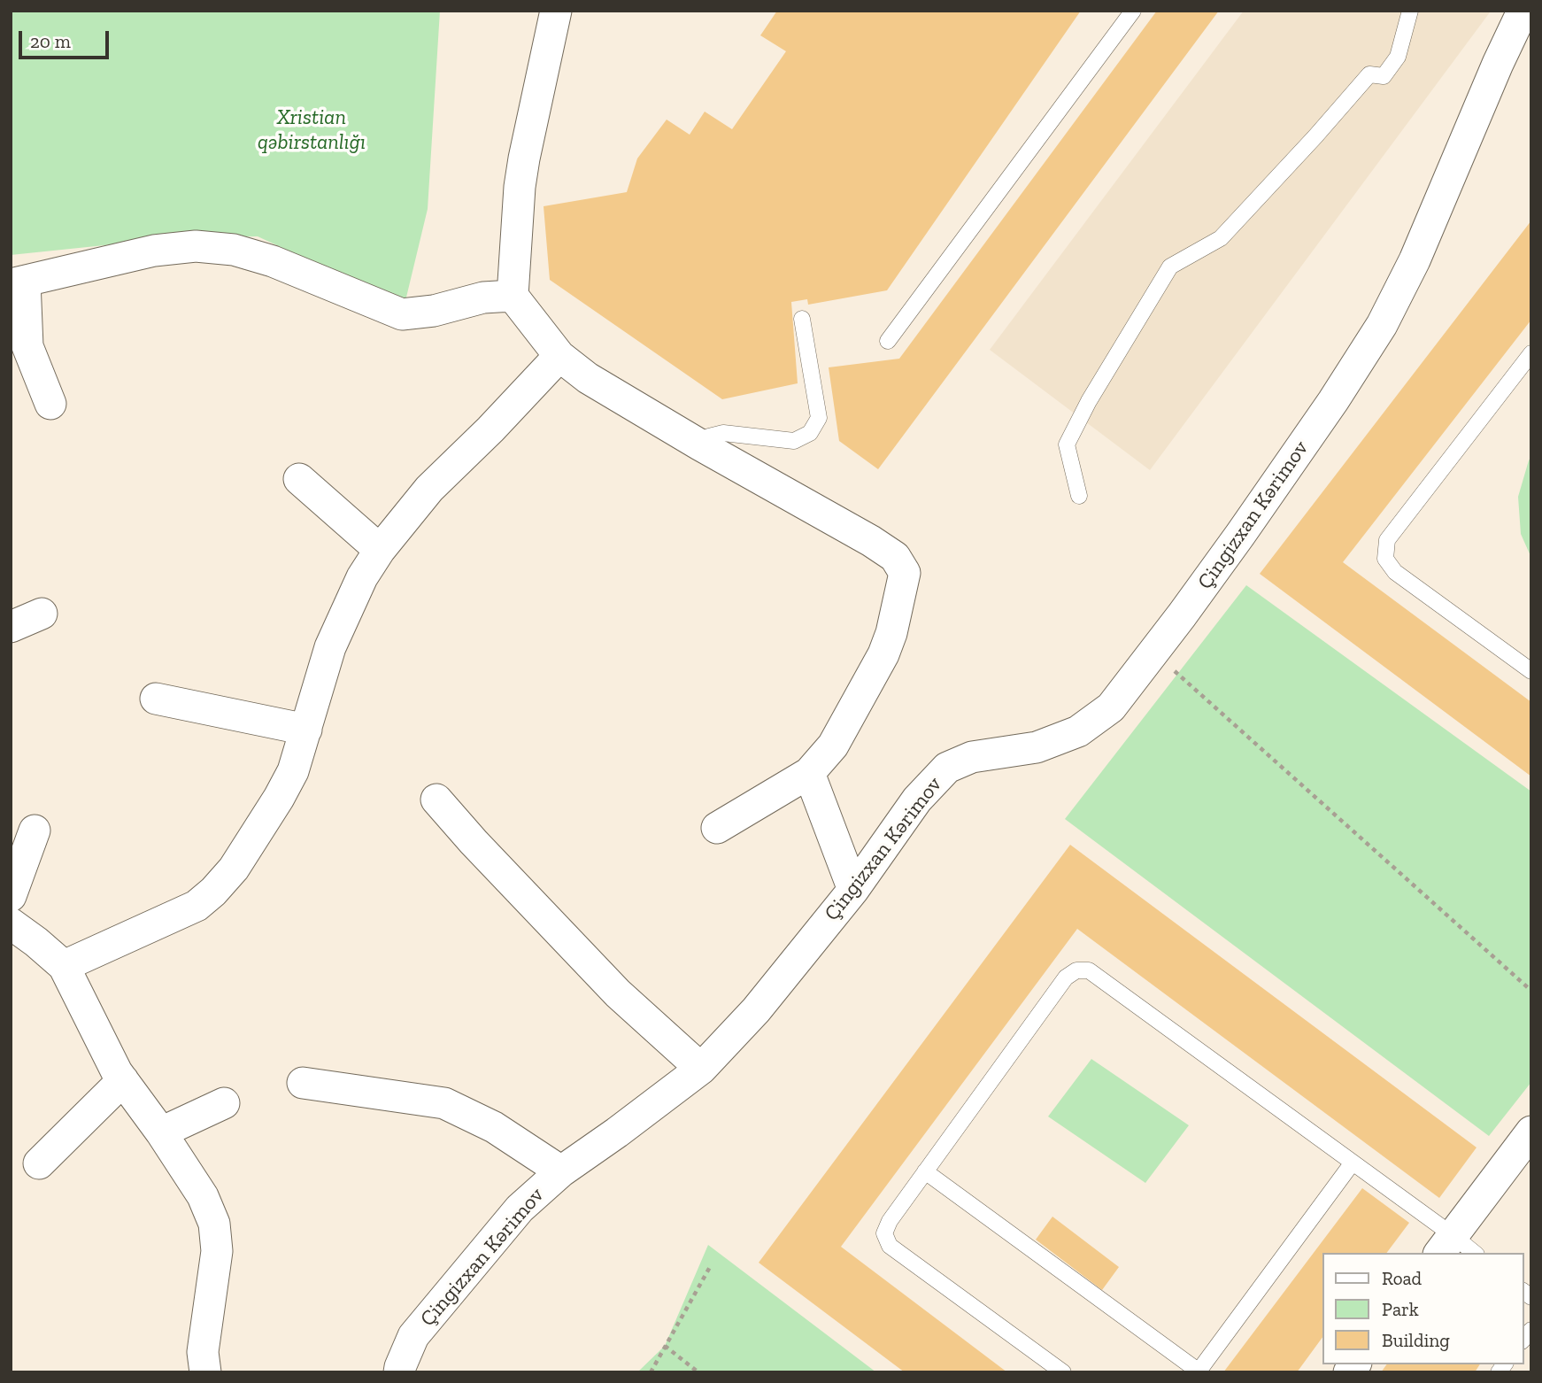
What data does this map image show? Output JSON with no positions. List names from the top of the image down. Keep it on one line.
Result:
{"streets":{"street":["Çingizxan Kərimov"]},"parks":["Xristian qəbirstanlığı"],"legend":["Road","Park","Building"],"scale_bar":"20 m"}
